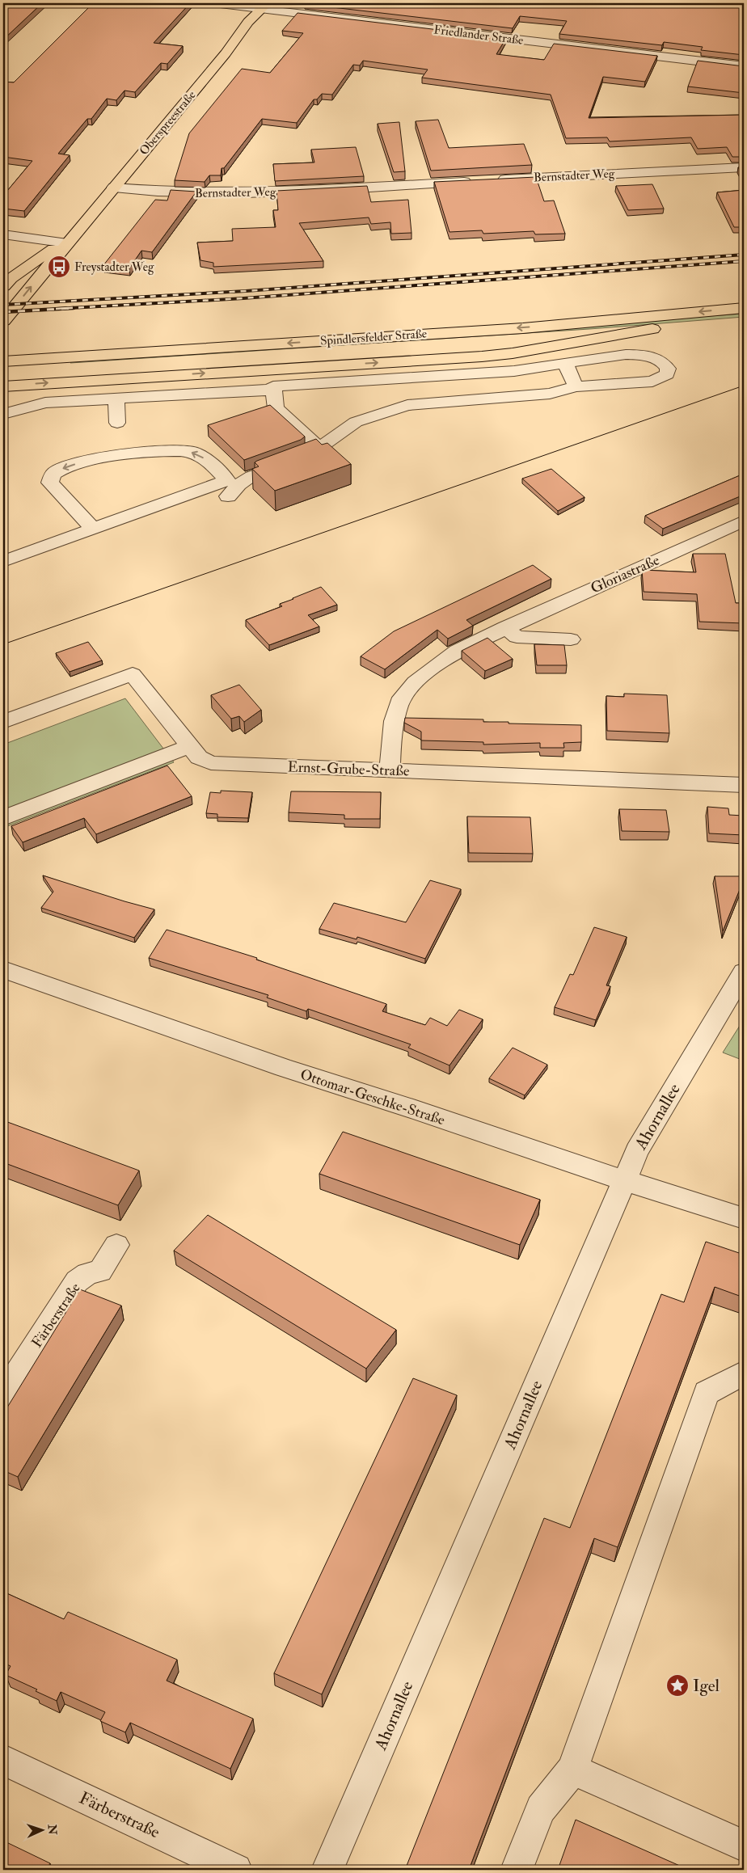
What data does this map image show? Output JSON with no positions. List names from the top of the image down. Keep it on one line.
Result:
{"streets":{"main road":["Oberspreestraße","Spindlersfelder Straße"],"street":["Friedlander Straße","Bernstadter Weg","Gloriastraße","Ernst-Grube-Straße","Ottomar-Geschke-Straße","Ahornallee","Färberstraße"]},"crossings":[["Friedlander Straße","Oberspreestraße"],["Oberspreestraße","Bernstadter Weg"],["Gloriastraße","Ernst-Grube-Straße"],["Ottomar-Geschke-Straße","Ahornallee"]],"places":{"bus stop":["Freystadter Weg"],"place":["Igel"]},"north":"right"}
